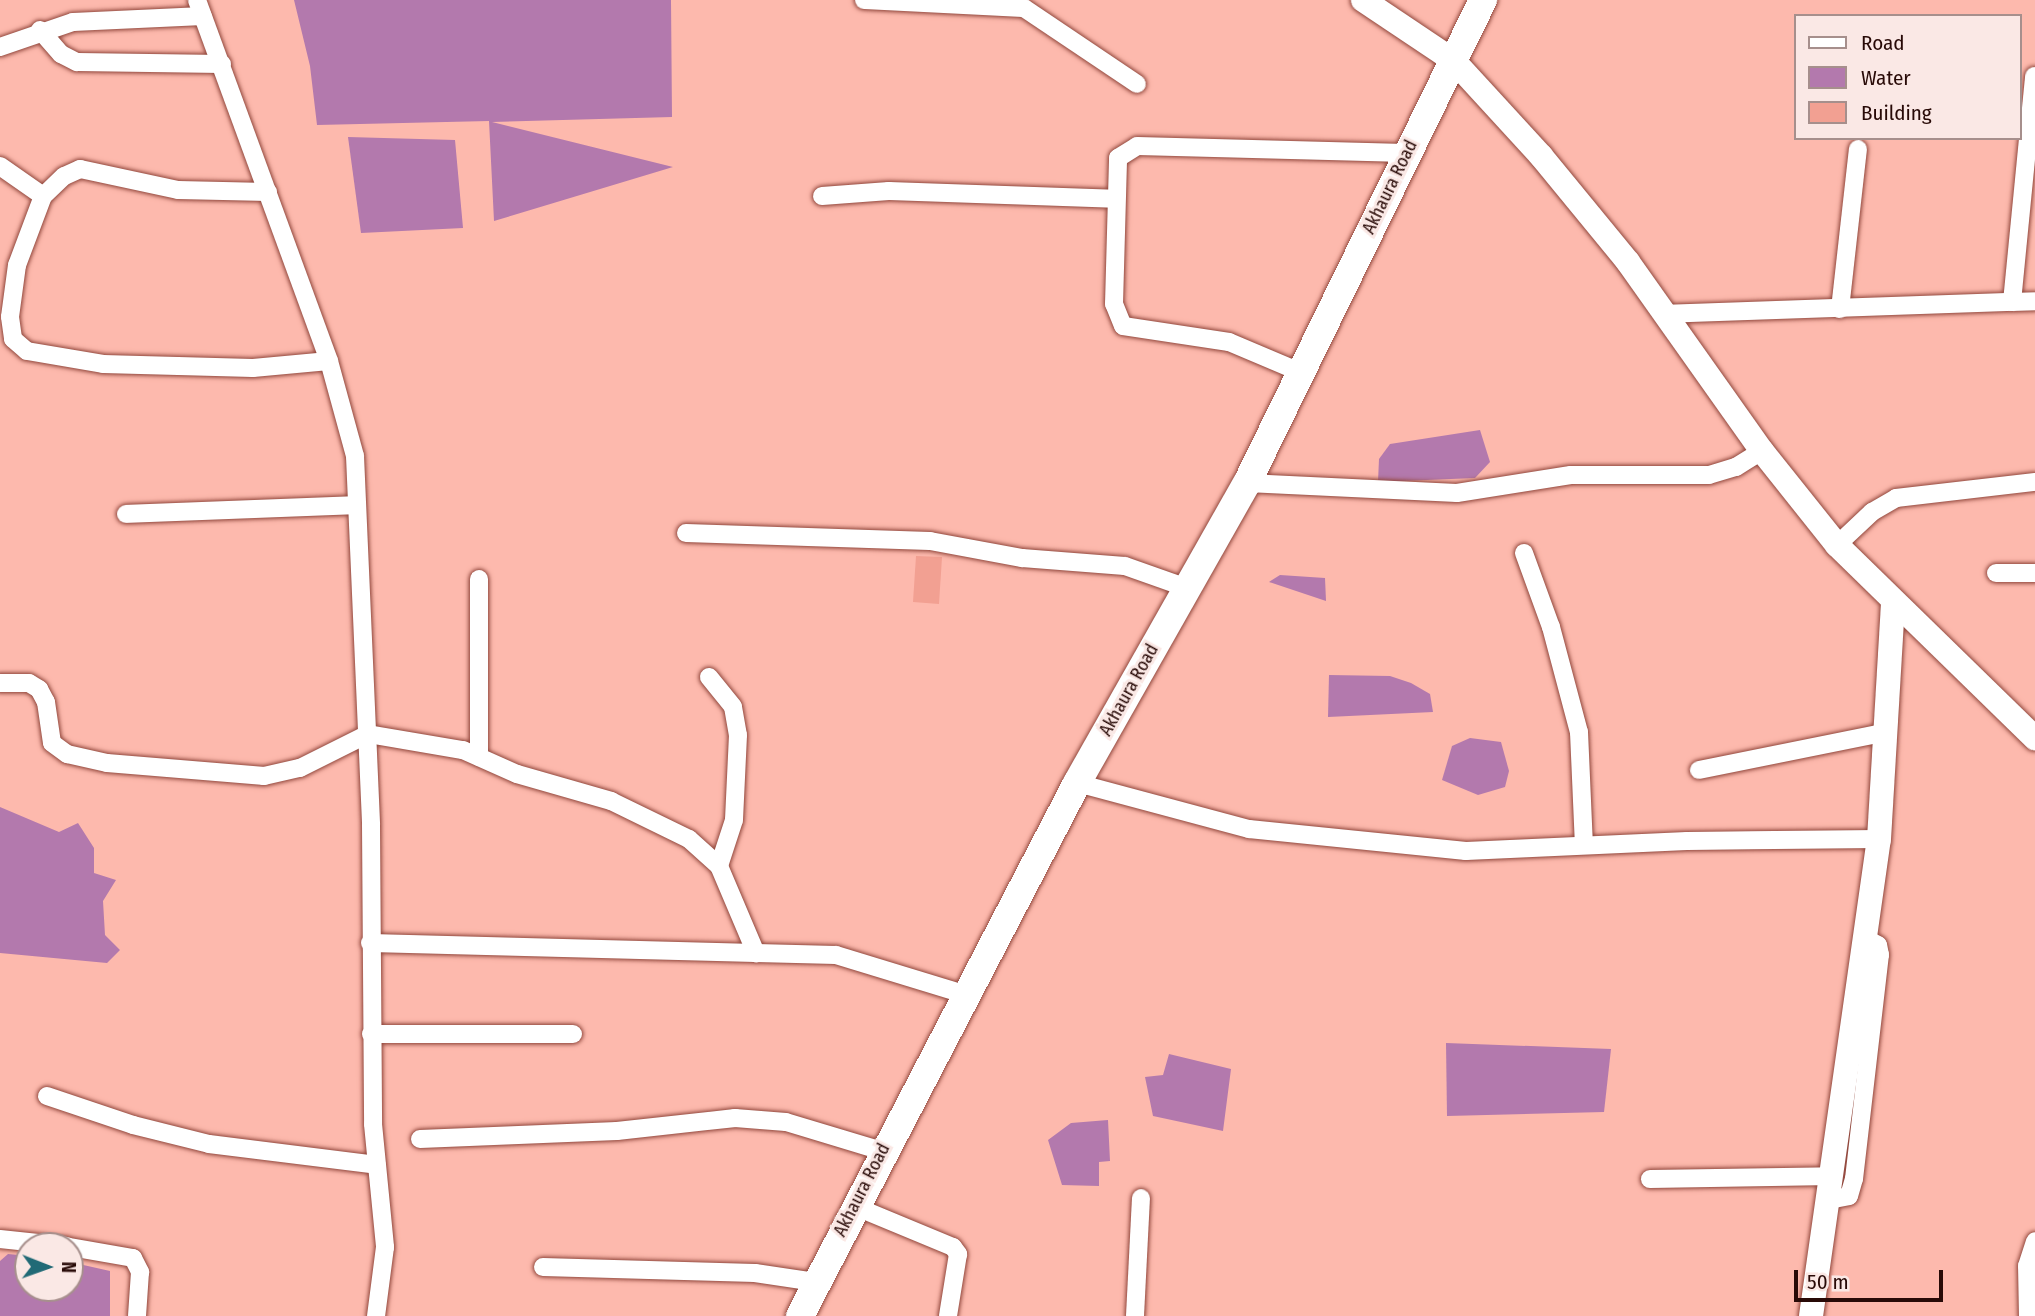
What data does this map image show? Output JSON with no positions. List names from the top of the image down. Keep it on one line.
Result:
{"streets":{"main road":["Akhaura Road"]},"legend":["Road","Water","Building"],"scale_bar":"50 m","north":"right"}
